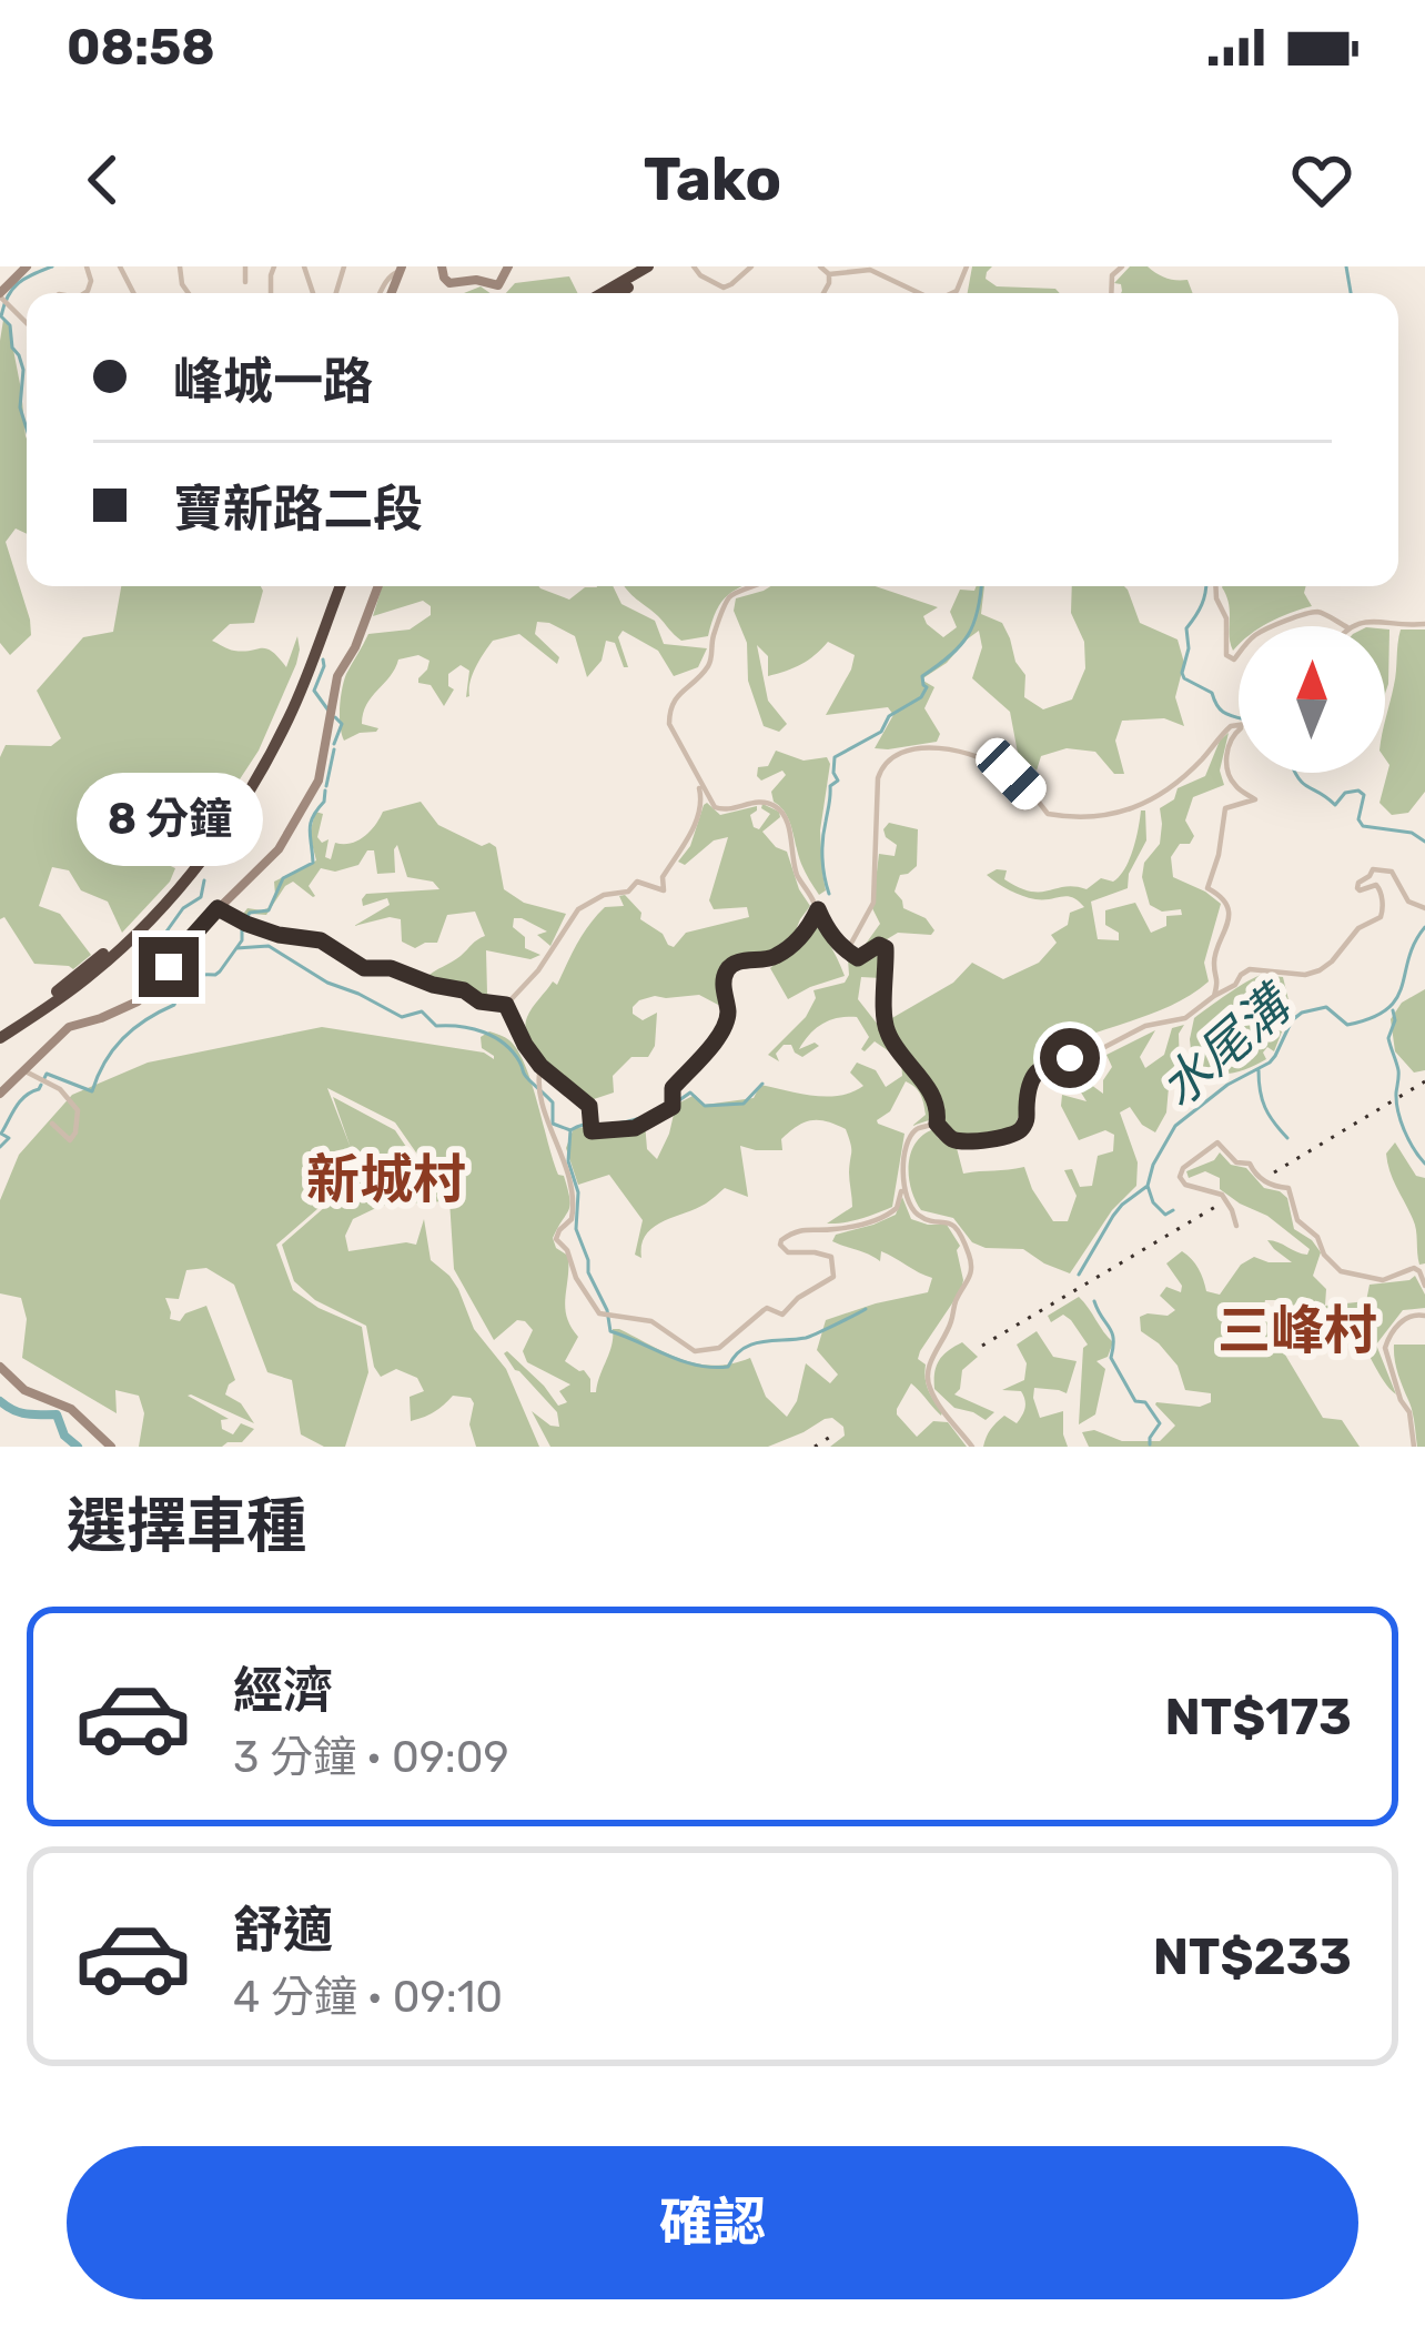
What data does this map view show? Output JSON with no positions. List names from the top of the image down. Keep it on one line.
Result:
{"districts":["新城村","三峰村"],"water":["水尾溝"],"north":"top","page":{"status":"08:58","header":"Tako","banner":["峰城一路","寶新路二段"],"bubble":"8 分鐘","heading":"選擇車種","list":[{"name":"經濟","note":"3 分鐘 · 09:09","value":"NT$173"},{"name":"舒適","note":"4 分鐘 · 09:10","value":"NT$233"}],"buttons":"確認"}}
